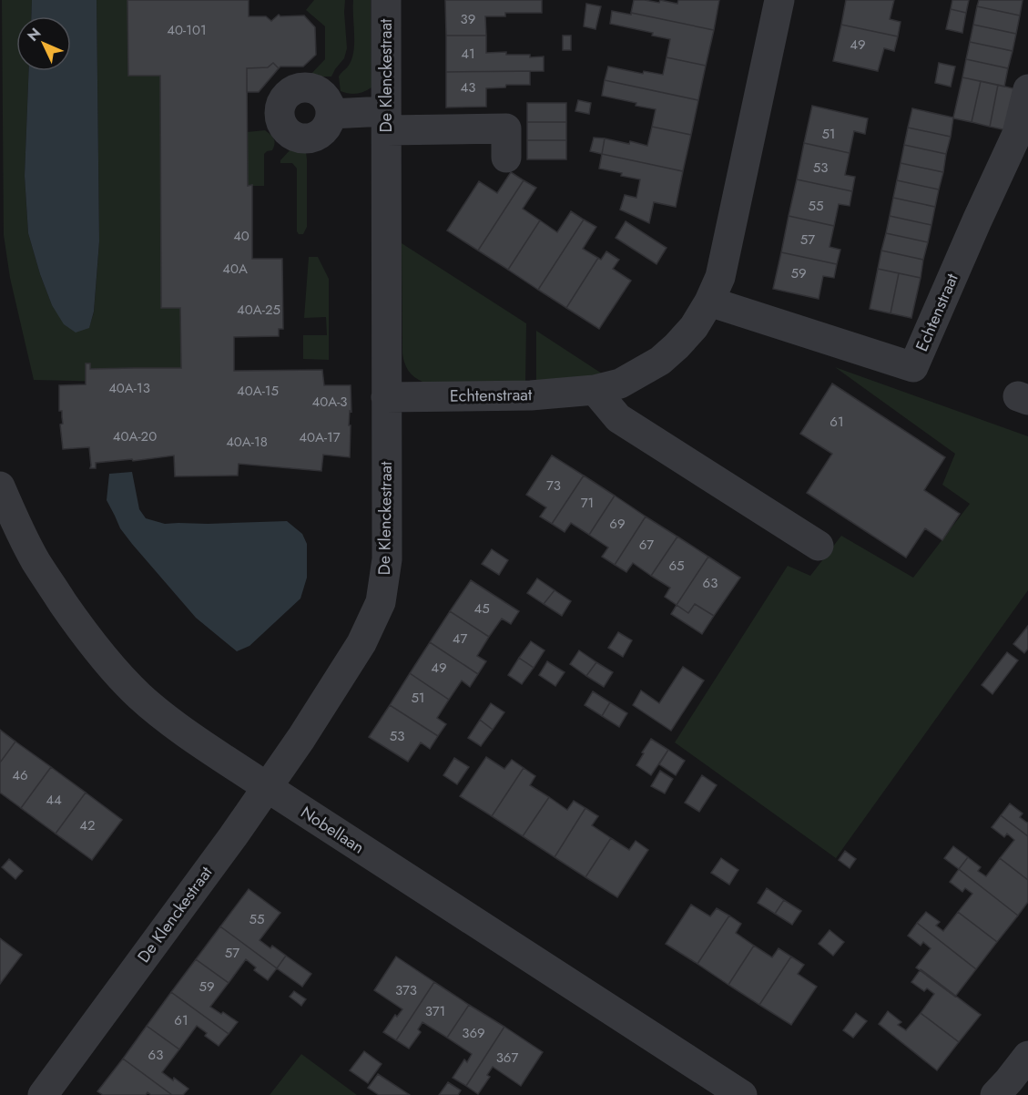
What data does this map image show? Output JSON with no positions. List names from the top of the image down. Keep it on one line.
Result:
{"streets":{"street":["De Klenckestraat","Echtenstraat","Nobellaan"]},"crossings":[["De Klenckestraat","Echtenstraat"],["De Klenckestraat","Nobellaan"]],"house_numbers":["39","40-101","49","41","43","51","53","55","40","57","40A","59","40A-25","40A-13","40A-15","40A-3","61","40A-20","40A-17","40A-18","73","71","69","67","65","63","45","47","49","51","53","46","44","42","55","57","59","373","371","61","369","63","367"],"north":"top left"}
